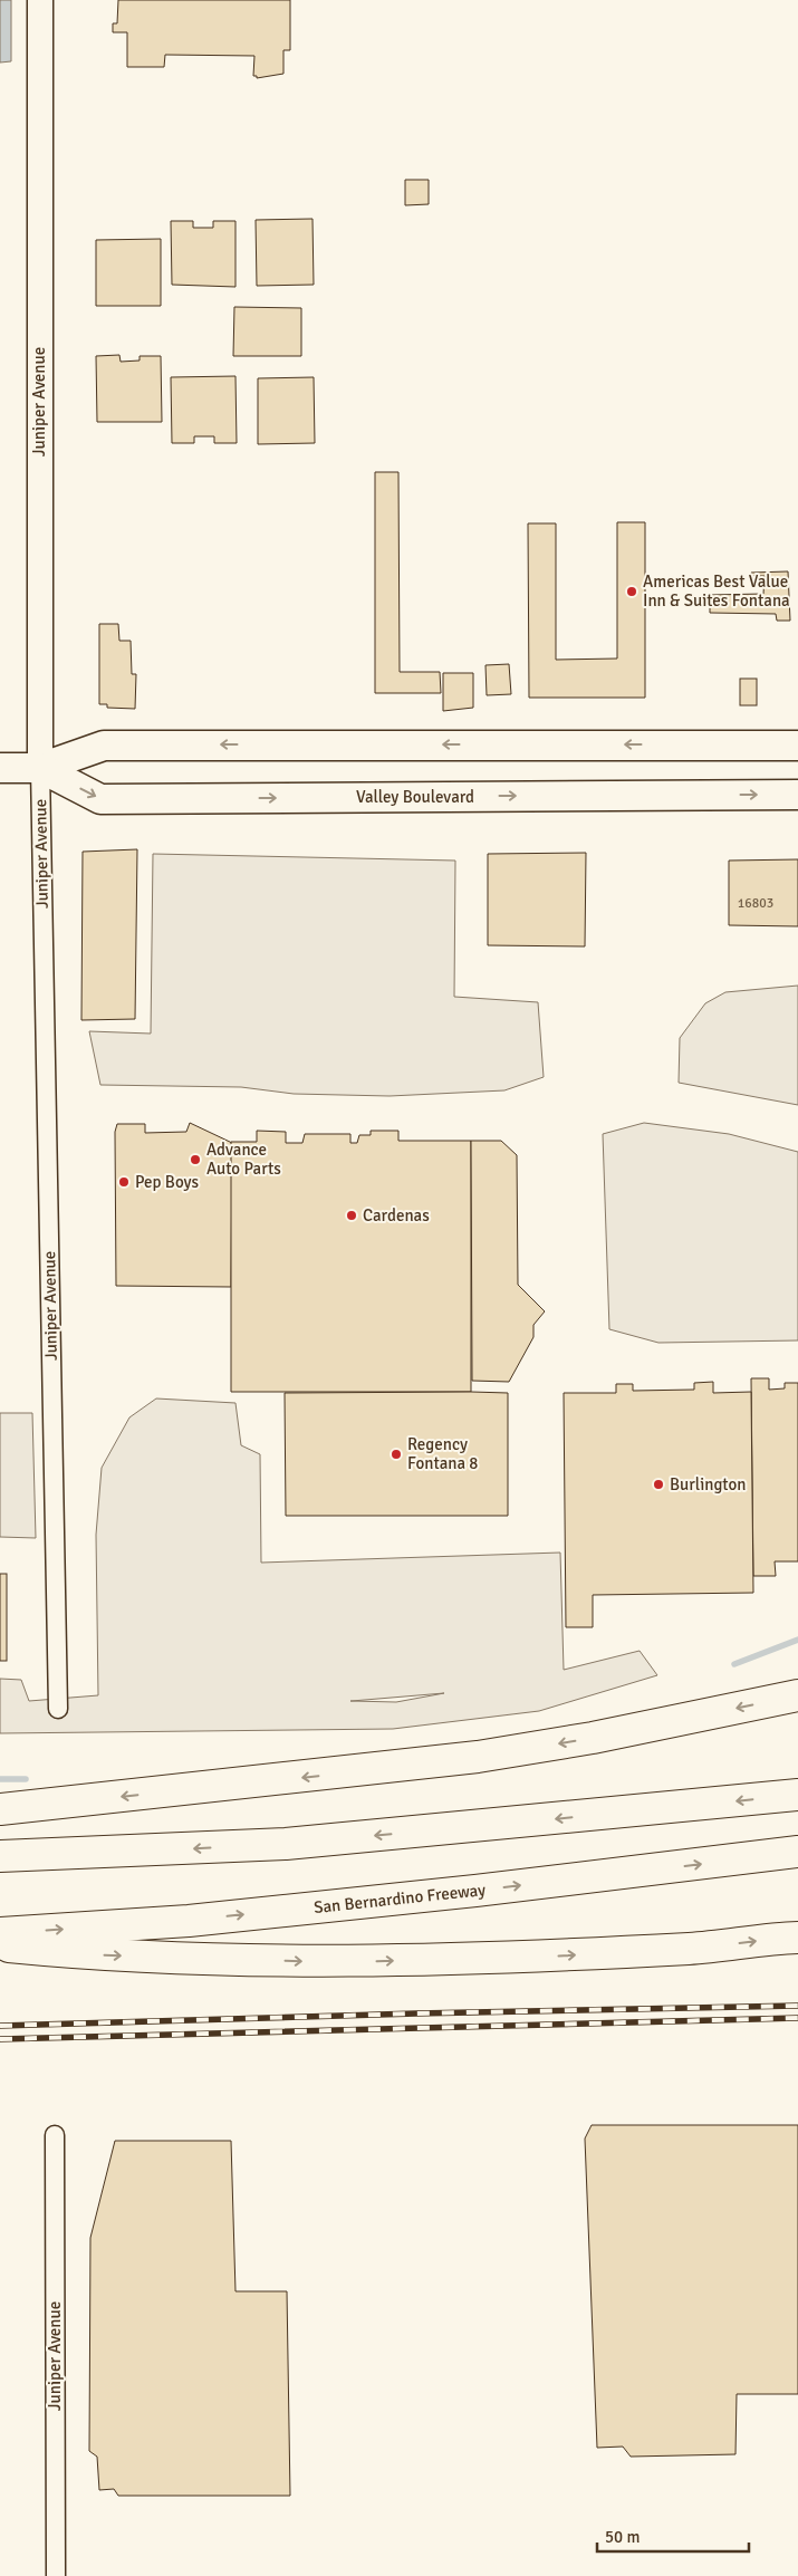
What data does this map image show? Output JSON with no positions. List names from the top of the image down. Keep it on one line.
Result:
{"streets":{"highway":["San Bernardino Freeway"],"main road":["Valley Boulevard"],"street":["Juniper Avenue"]},"crossings":[["Juniper Avenue","Valley Boulevard"]],"places":["Americas Best Value Inn & Suites Fontana","Advance Auto Parts","Pep Boys","Cardenas","Regency Fontana 8","Burlington"],"house_numbers":["16803"],"scale_bar":"50 m"}
